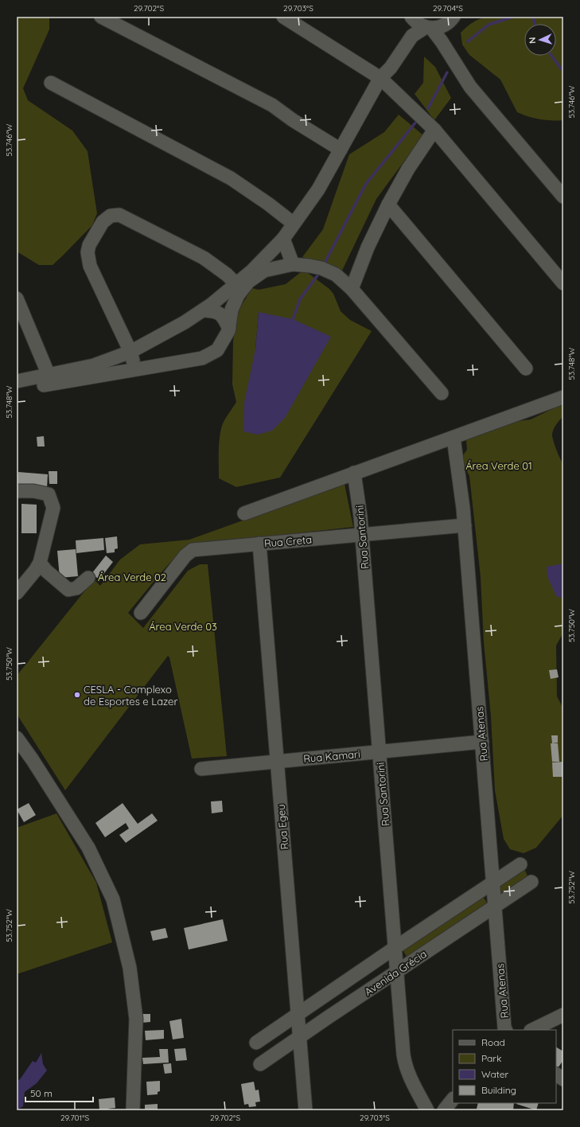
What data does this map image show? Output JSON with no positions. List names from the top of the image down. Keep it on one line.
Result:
{"streets":{"street":["Rua Santorini","Rua Creta","Rua Atenas","Rua Kamari","Rua Egeu","Avenida Grécia"]},"crossings":[["Rua Santorini","Rua Creta"],["Rua Santorini","Rua Kamari"],["Rua Santorini","Avenida Grécia"],["Rua Creta","Rua Atenas"],["Rua Creta","Rua Egeu"],["Rua Atenas","Rua Kamari"],["Rua Atenas","Avenida Grécia"],["Rua Kamari","Rua Egeu"],["Rua Egeu","Avenida Grécia"]],"parks":["Área Verde 01","Área Verde 02","Área Verde 03"],"places":["CESLA - Complexo de Esportes e Lazer"],"legend":["Road","Park","Water","Building"],"scale_bar":"50 m","north":"left","coordinates":["29.702°S","29.703°S","29.704°S","53.746°W","53.748°W","53.750°W","53.752°W","29.701°S"]}
